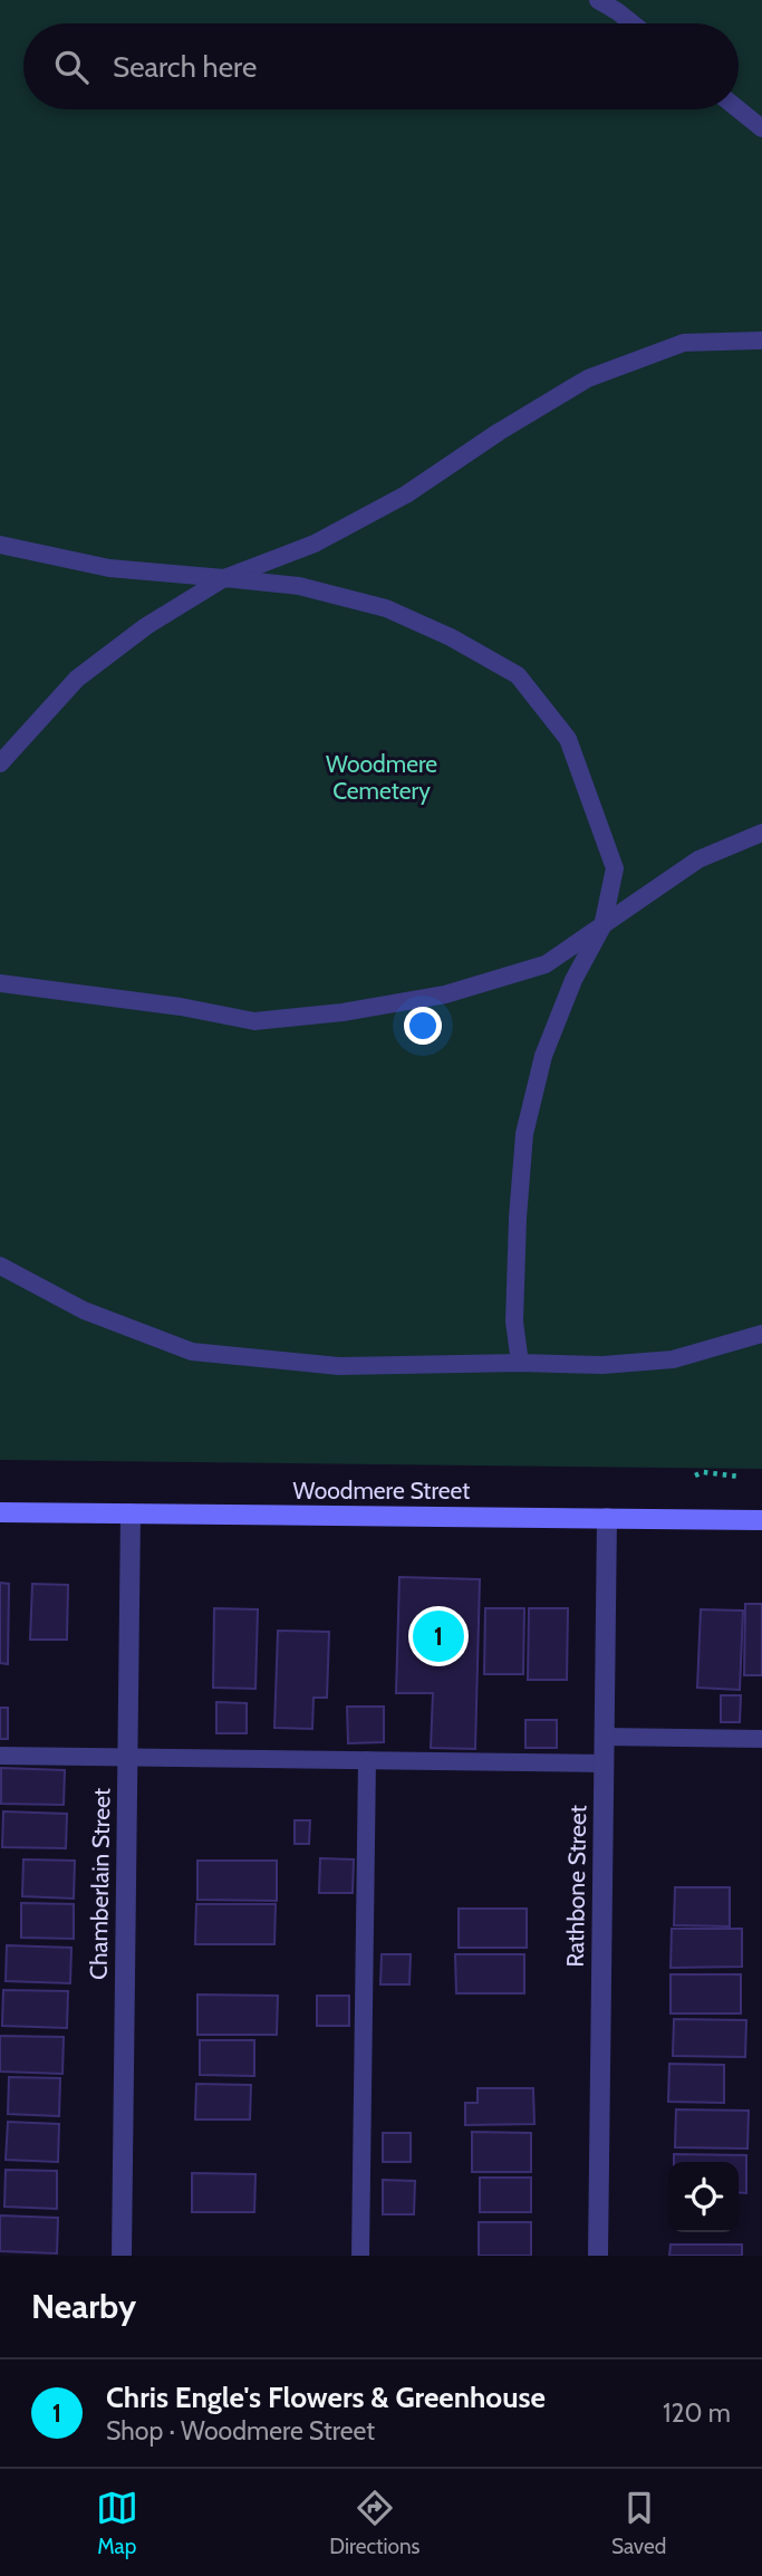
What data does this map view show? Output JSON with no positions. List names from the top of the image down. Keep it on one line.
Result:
{"streets":{"street":["Woodmere Street","Chamberlain Street","Rathbone Street"]},"crossings":[["Woodmere Street","Chamberlain Street"],["Woodmere Street","Rathbone Street"]],"parks":["Woodmere Cemetery"],"page":{"search":"Search here","pins":"1","heading":"Nearby","list":[{"mark":"1","name":"Chris Engle's Flowers & Greenhouse","note":"Shop · Woodmere Street","value":"120 m"}],"nav":["Map","Directions","Saved"]}}
